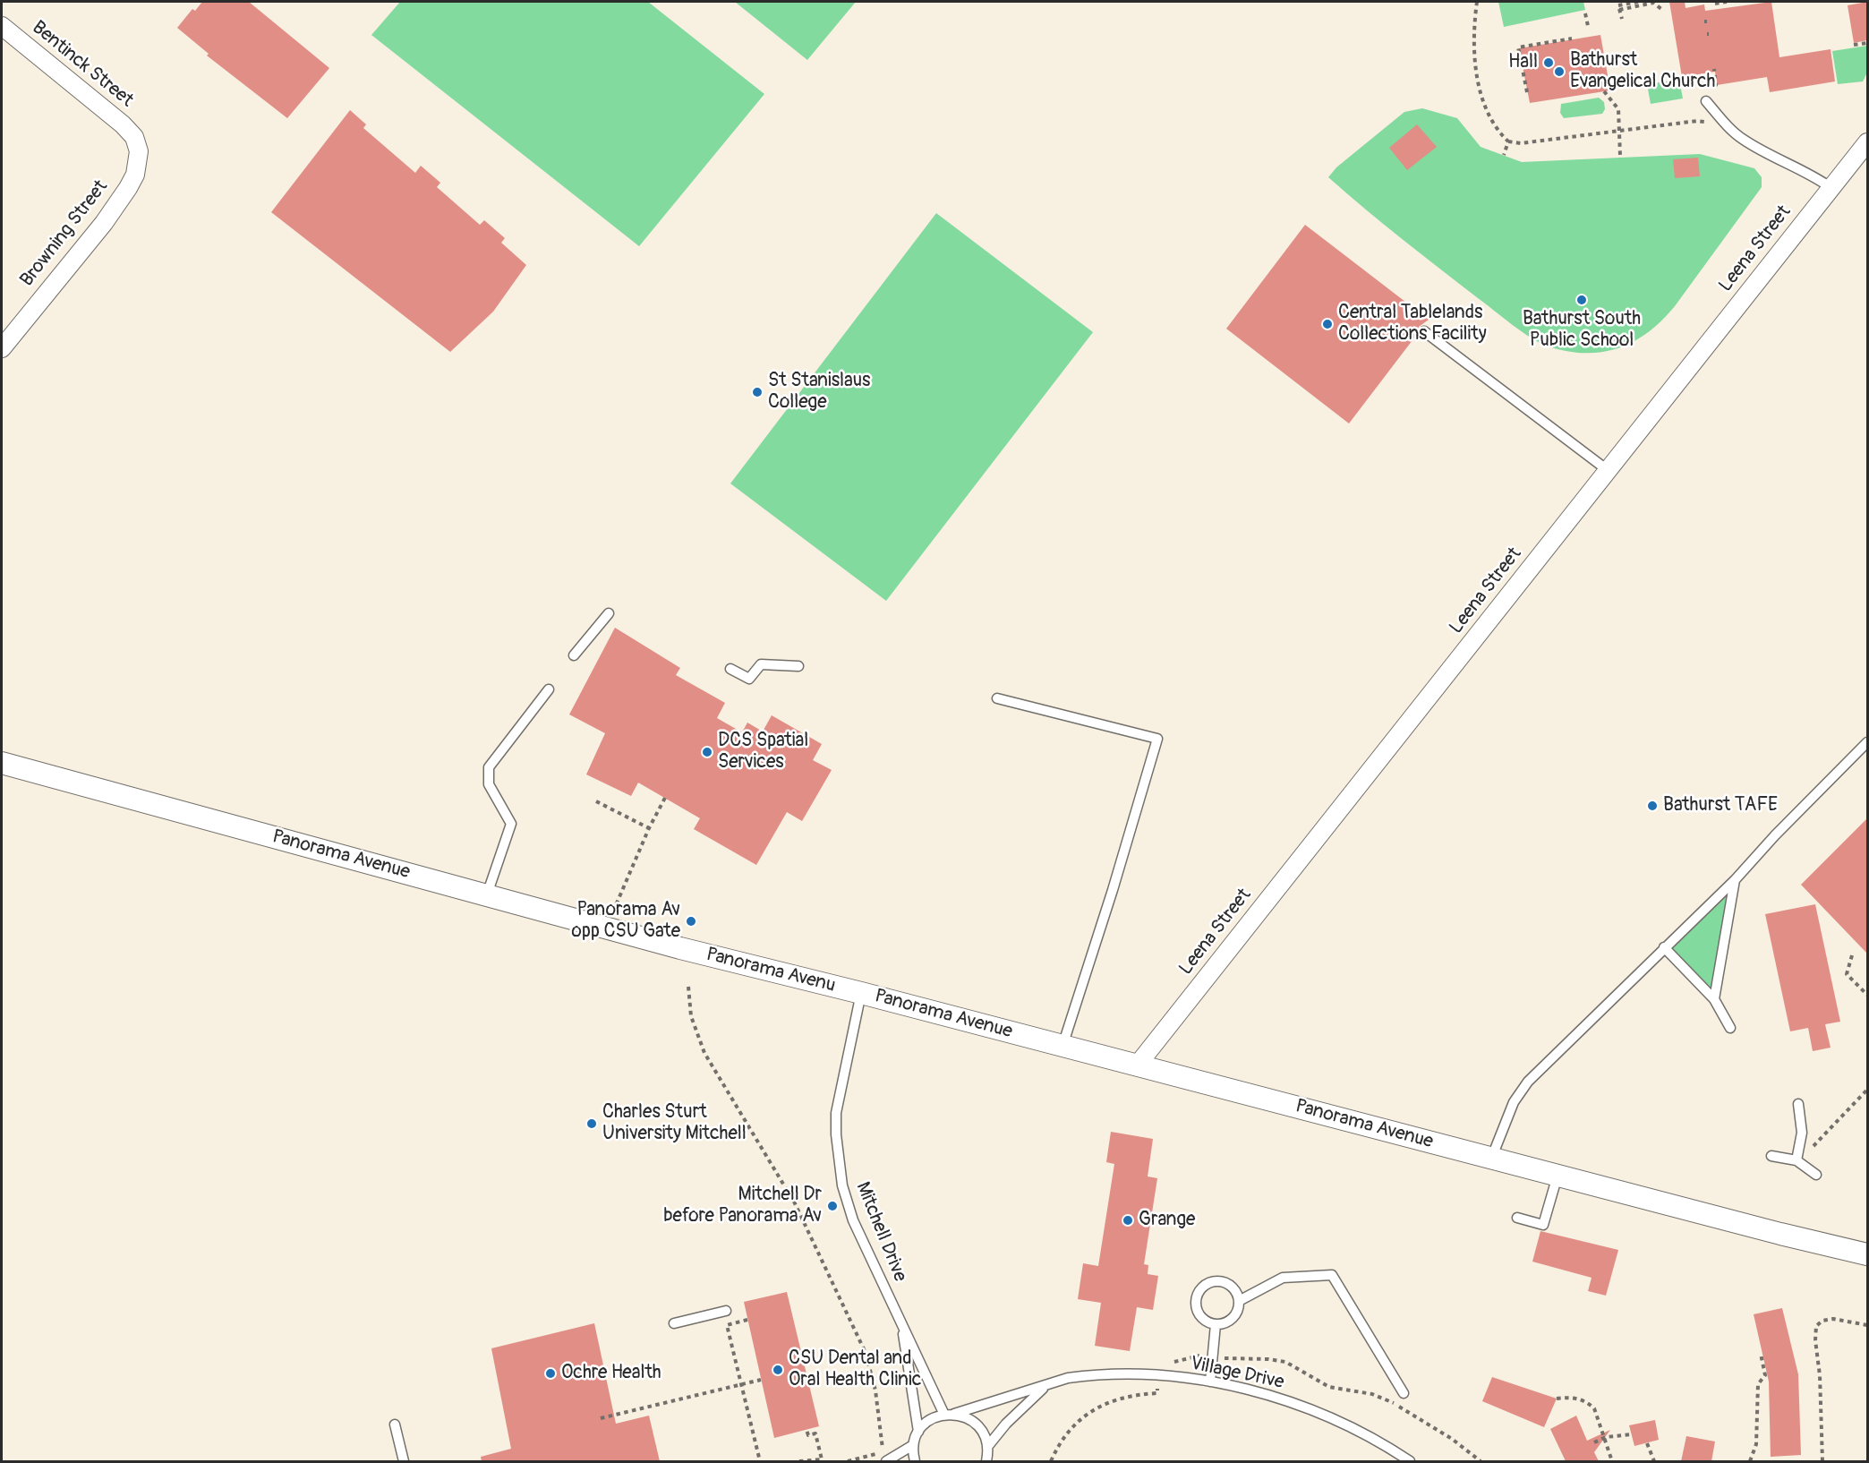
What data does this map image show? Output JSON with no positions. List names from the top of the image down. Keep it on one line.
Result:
{"streets":{"street":["Bentinck Street","Browning Street","Leena Street","Panorama Avenue","Panorama Avenu"],"lane":["Mitchell Drive","Village Drive"]},"crossings":[["Bentinck Street","Browning Street"],["Leena Street","Panorama Avenue"],["Panorama Avenue","Panorama Avenu"],["Panorama Avenue","Mitchell Drive"],["Panorama Avenu","Mitchell Drive"],["Mitchell Drive","Village Drive"]],"places":["Hall","Bathurst Evangelical Church","Bathurst South Public School","Central Tablelands Collections Facility","St Stanislaus College","DCS Spatial Services","Bathurst TAFE","Panorama Av opp CSU Gate","Charles Sturt University Mitchell","Mitchell Dr before Panorama Av","Grange","CSU Dental and Oral Health Clinic","Ochre Health"]}
